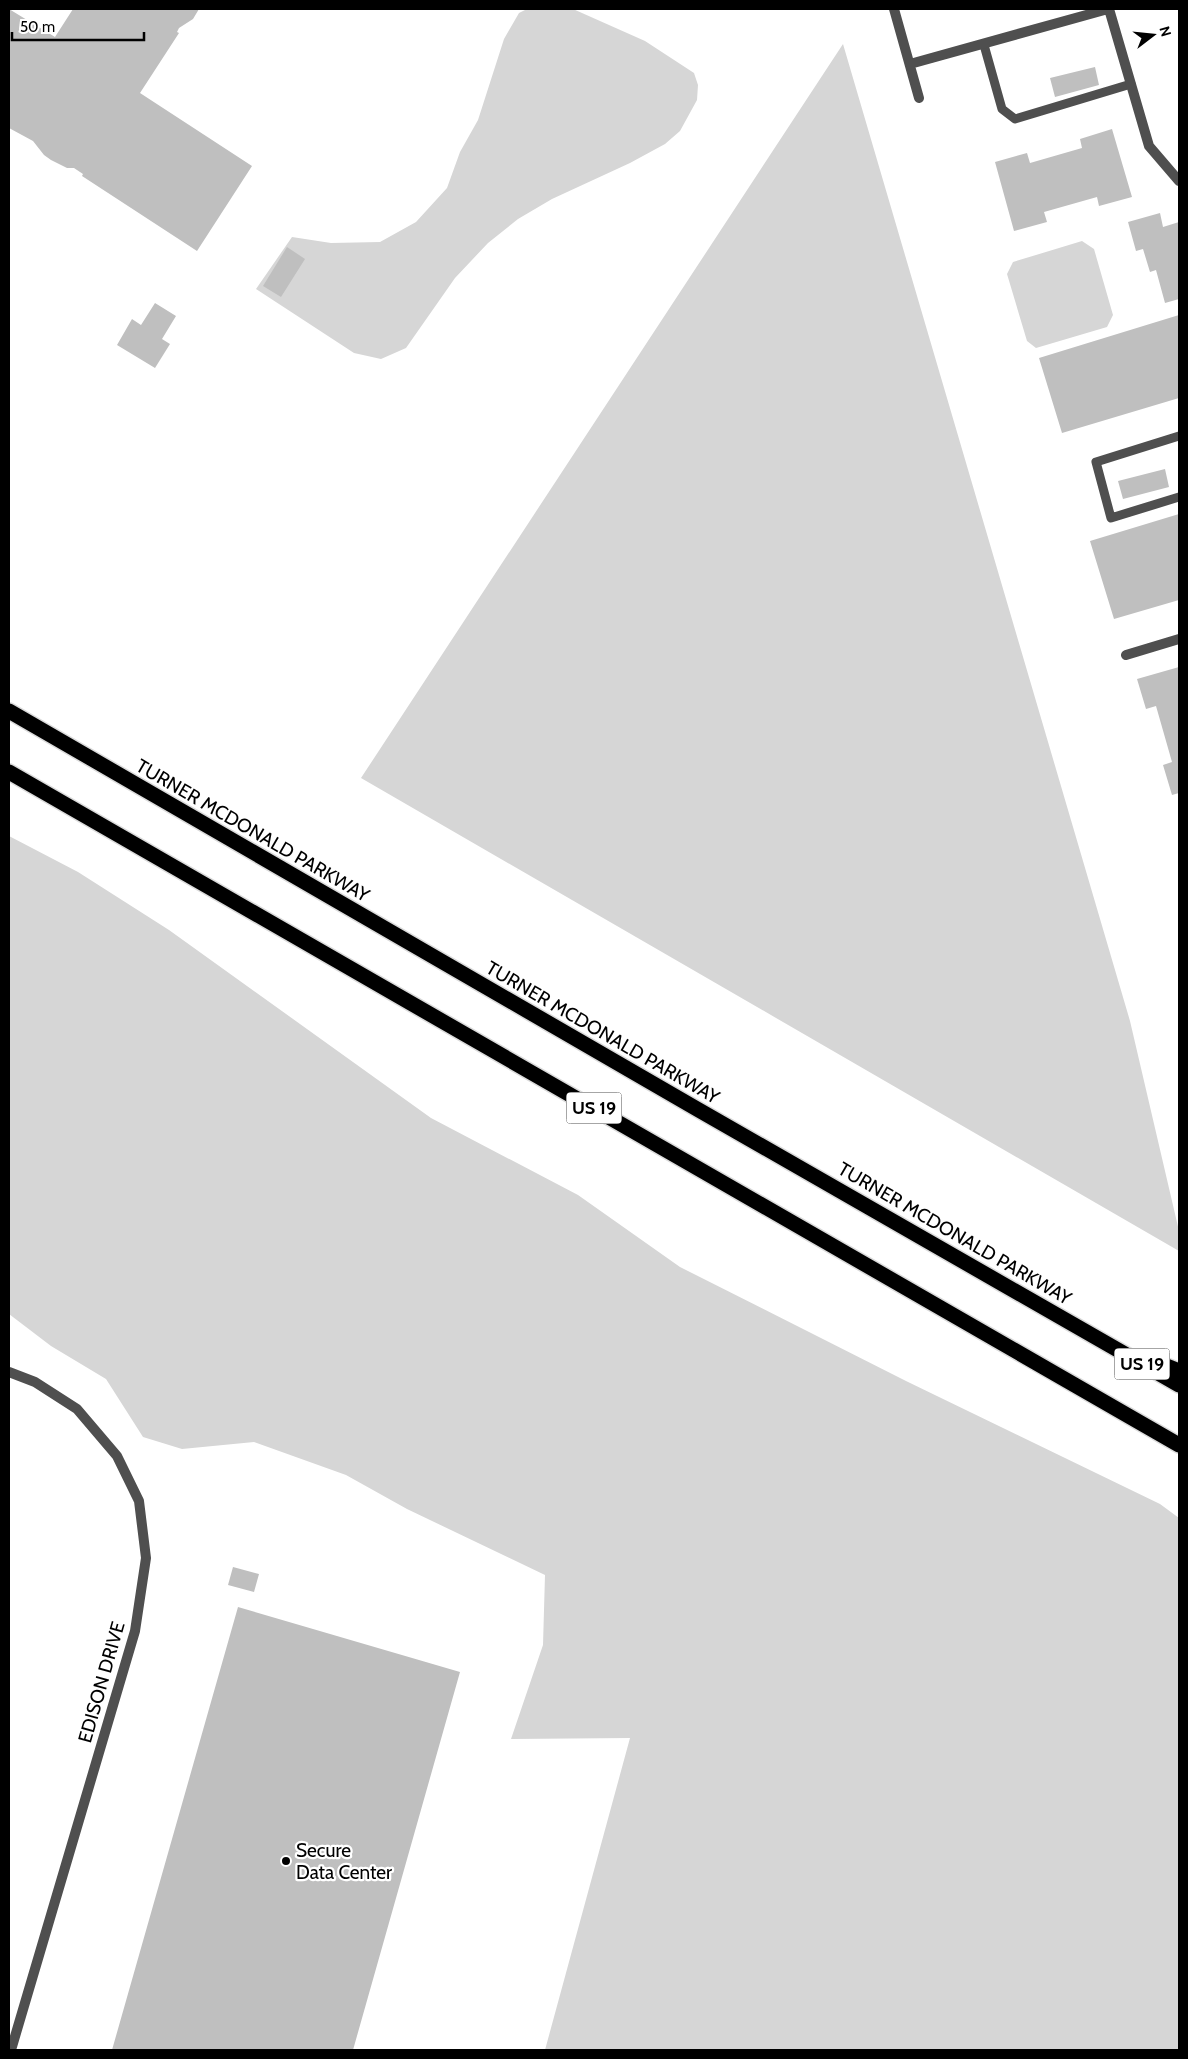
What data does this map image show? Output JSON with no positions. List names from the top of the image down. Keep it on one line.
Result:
{"streets":{"highway":["TURNER MCDONALD PARKWAY","US 19"],"street":["EDISON DRIVE"]},"places":["Secure Data Center"],"scale_bar":"50 m","north":"right"}
